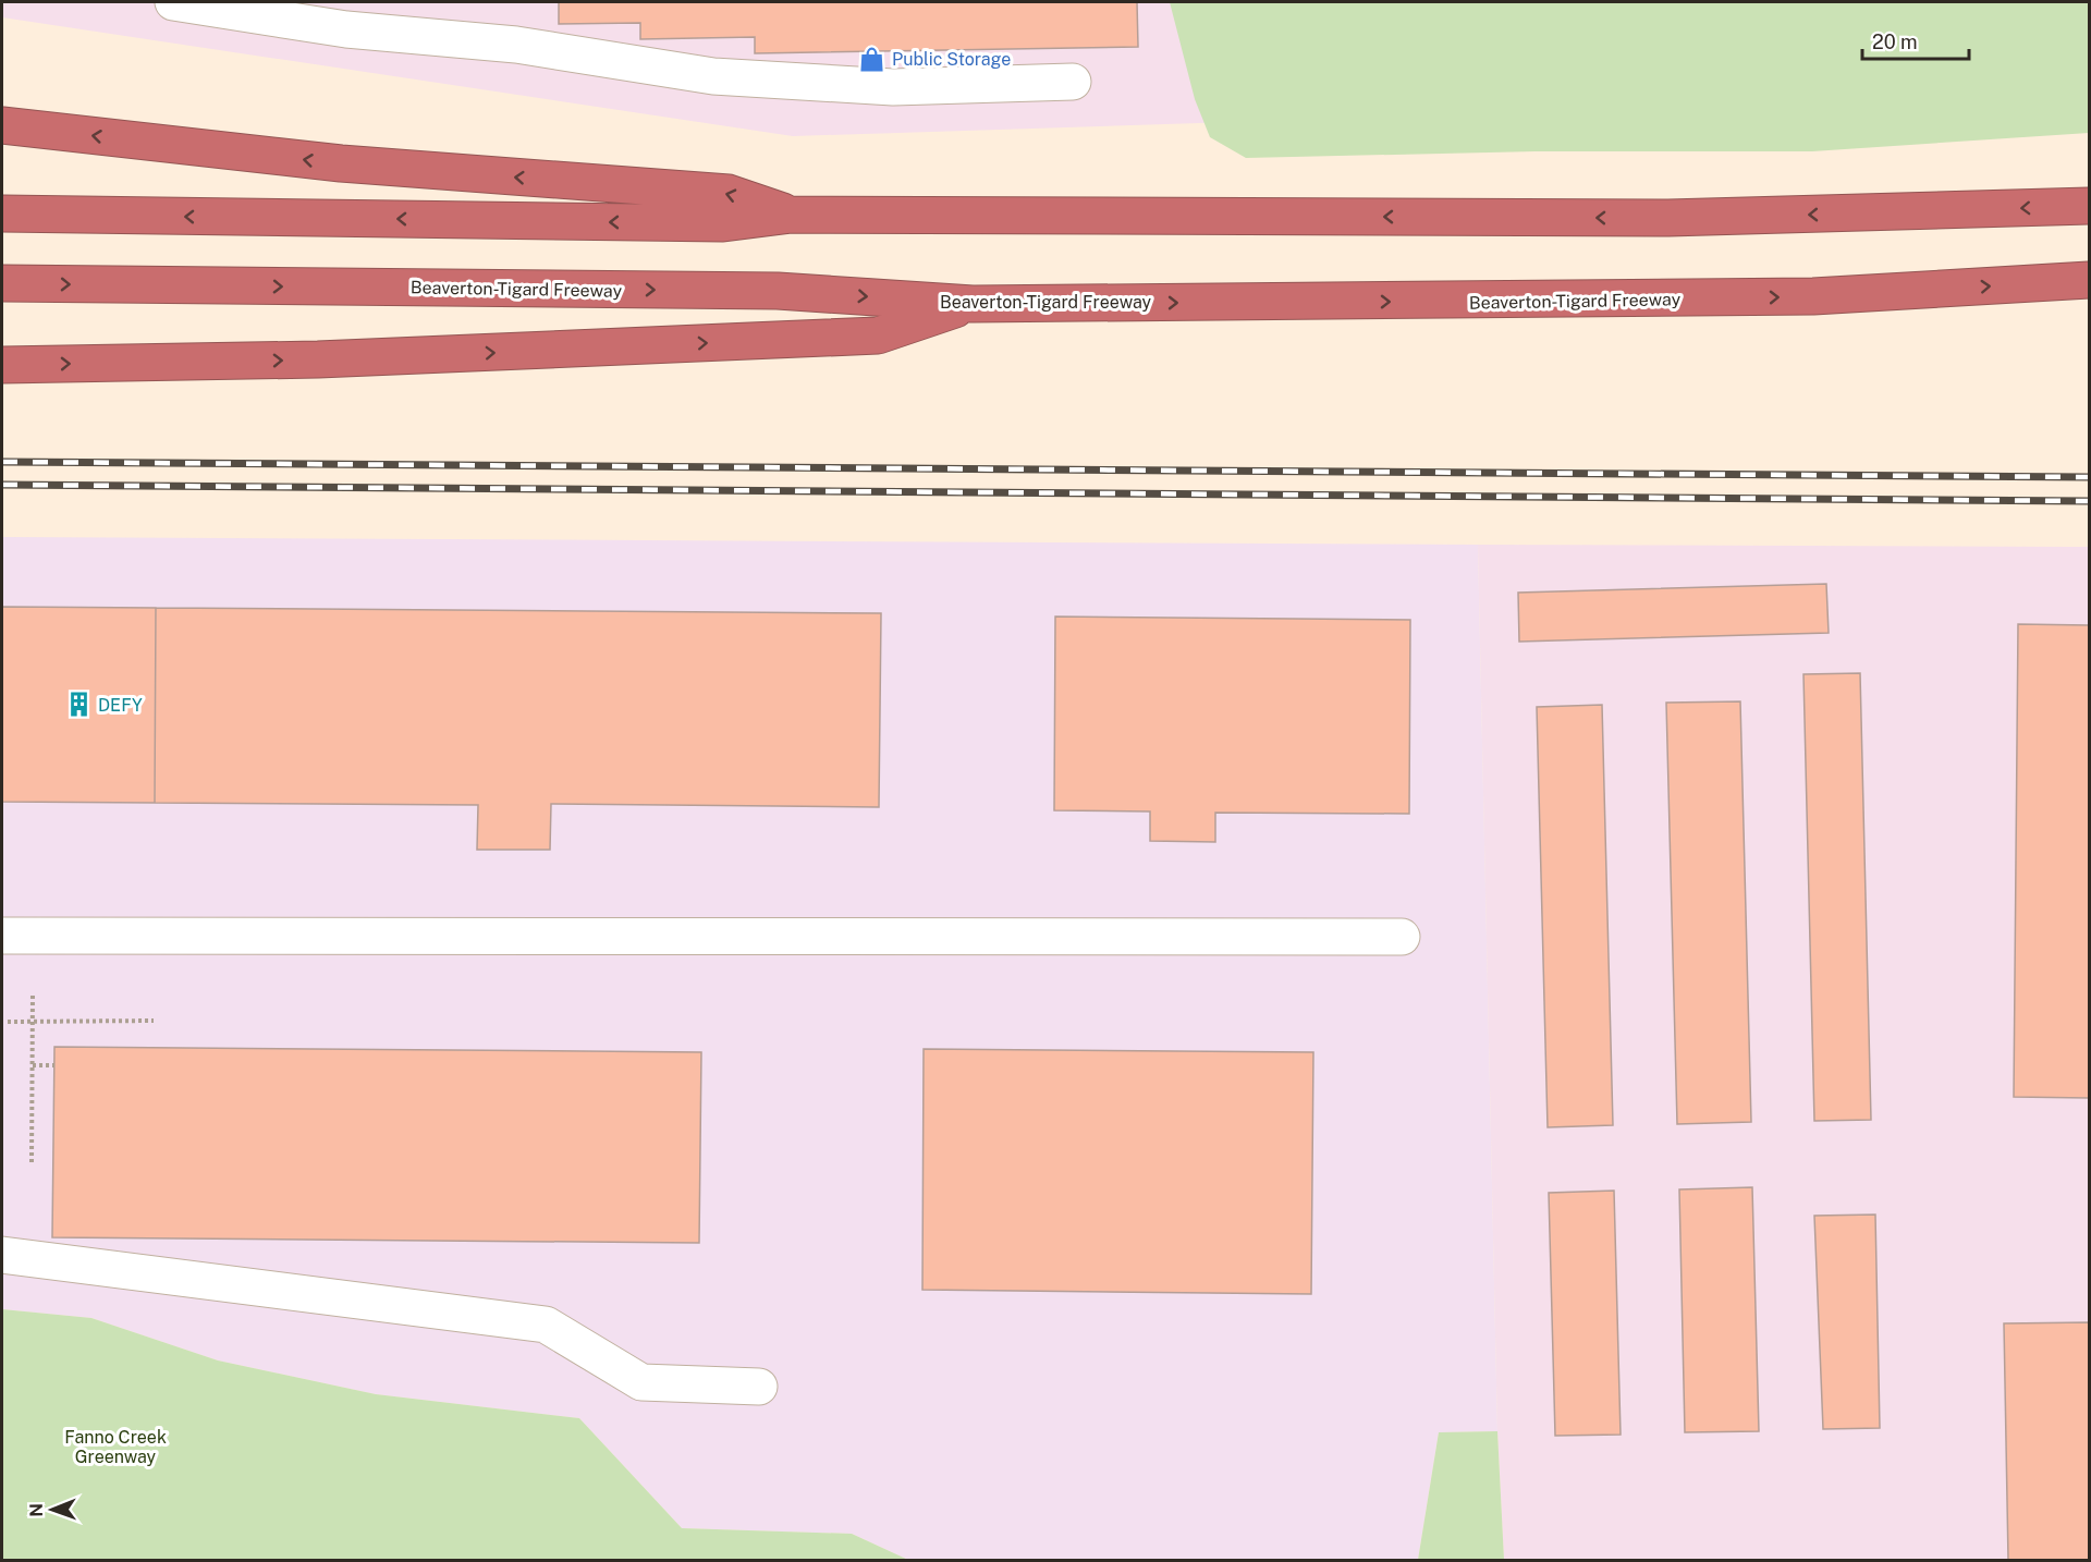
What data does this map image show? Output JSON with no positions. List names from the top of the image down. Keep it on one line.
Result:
{"streets":{"highway":["Beaverton-Tigard Freeway"]},"parks":["Fanno Creek Greenway"],"places":{"shop":["Public Storage"],"building":["DEFY"]},"scale_bar":"20 m","north":"left"}
